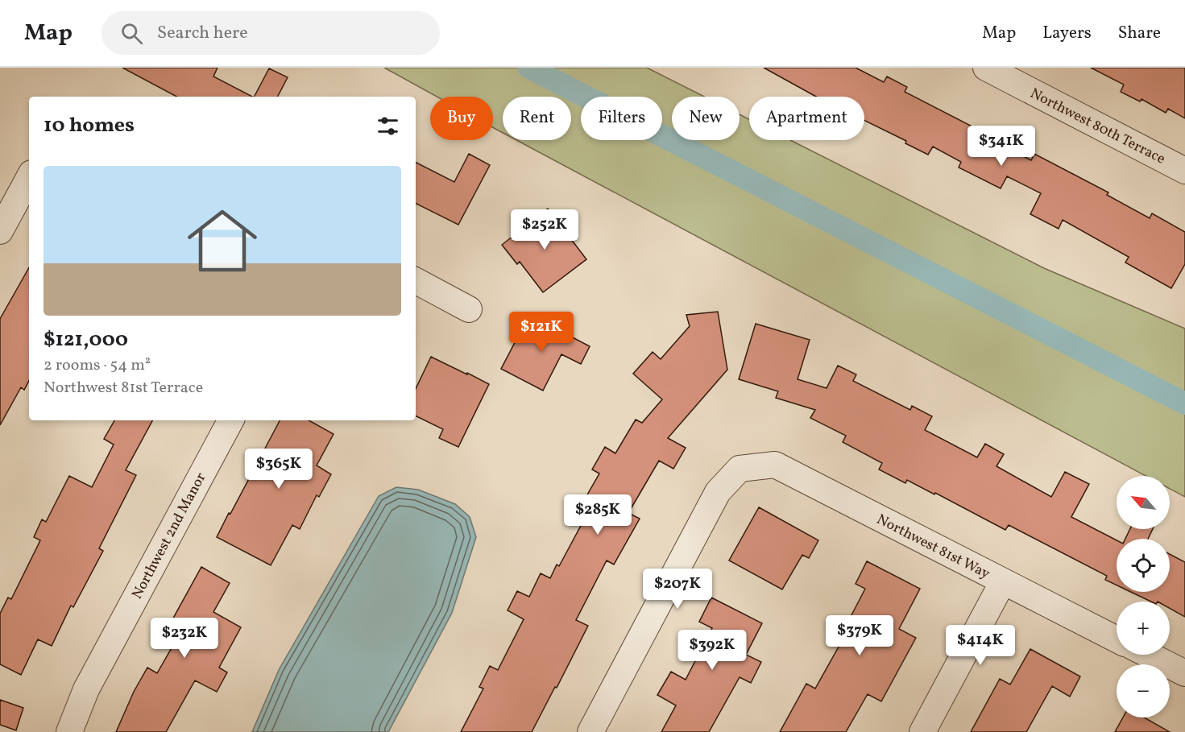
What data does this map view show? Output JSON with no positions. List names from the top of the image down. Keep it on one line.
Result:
{"streets":{"street":["Northwest 80th Terrace","Northwest 2nd Manor","Northwest 81st Way"]},"north":"top left","page":{"header":"Map","search":"Search here","nav":["Map","Layers","Share"],"chip":["Buy","Rent","Filters","New","Apartment"],"heading":"10 homes","price":["$341K","$252K","$121K","$365K","$285K","$207K","$379K","$232K","$414K","$392K"],"list":[{"name":"$121,000","note":"2 rooms · 54 m² · Northwest 81st Terrace"}],"map_buttons":["+","−"]}}
